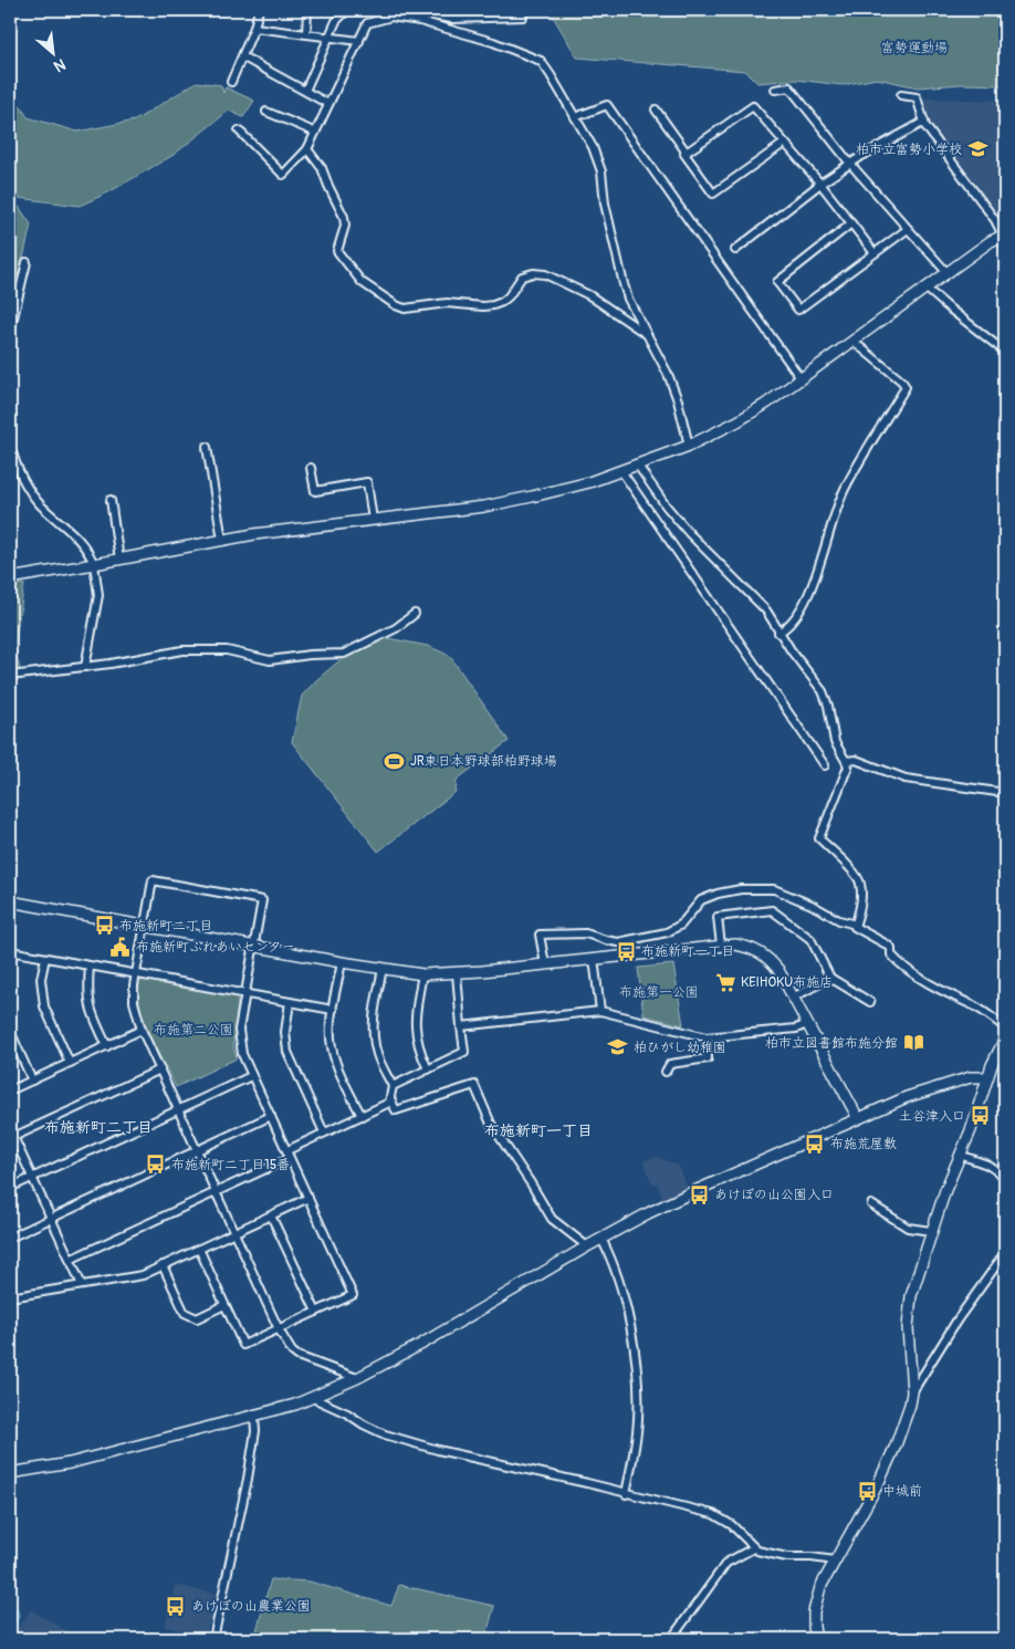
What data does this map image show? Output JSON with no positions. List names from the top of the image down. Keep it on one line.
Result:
{"districts":["布施新町二丁目","布施新町一丁目"],"parks":["富勢運動場","布施第一公園","布施第二公園"],"places":{"school or university":["柏市立富勢小学校","柏ひがし幼稚園"],"sports":["JR東日本野球部柏野球場"],"bus stop":["布施新町二丁目","布施新町一丁目","土谷津入口","布施荒屋敷","布施新町二丁目15番","あけぼの山公園入口","中城前","あけぼの山農業公園"],"public building":["布施新町ふれあいセンター"],"supermarket":["KEIHOKU布施店"],"library":["柏市立図書館布施分館"]},"north":"bottom right"}
